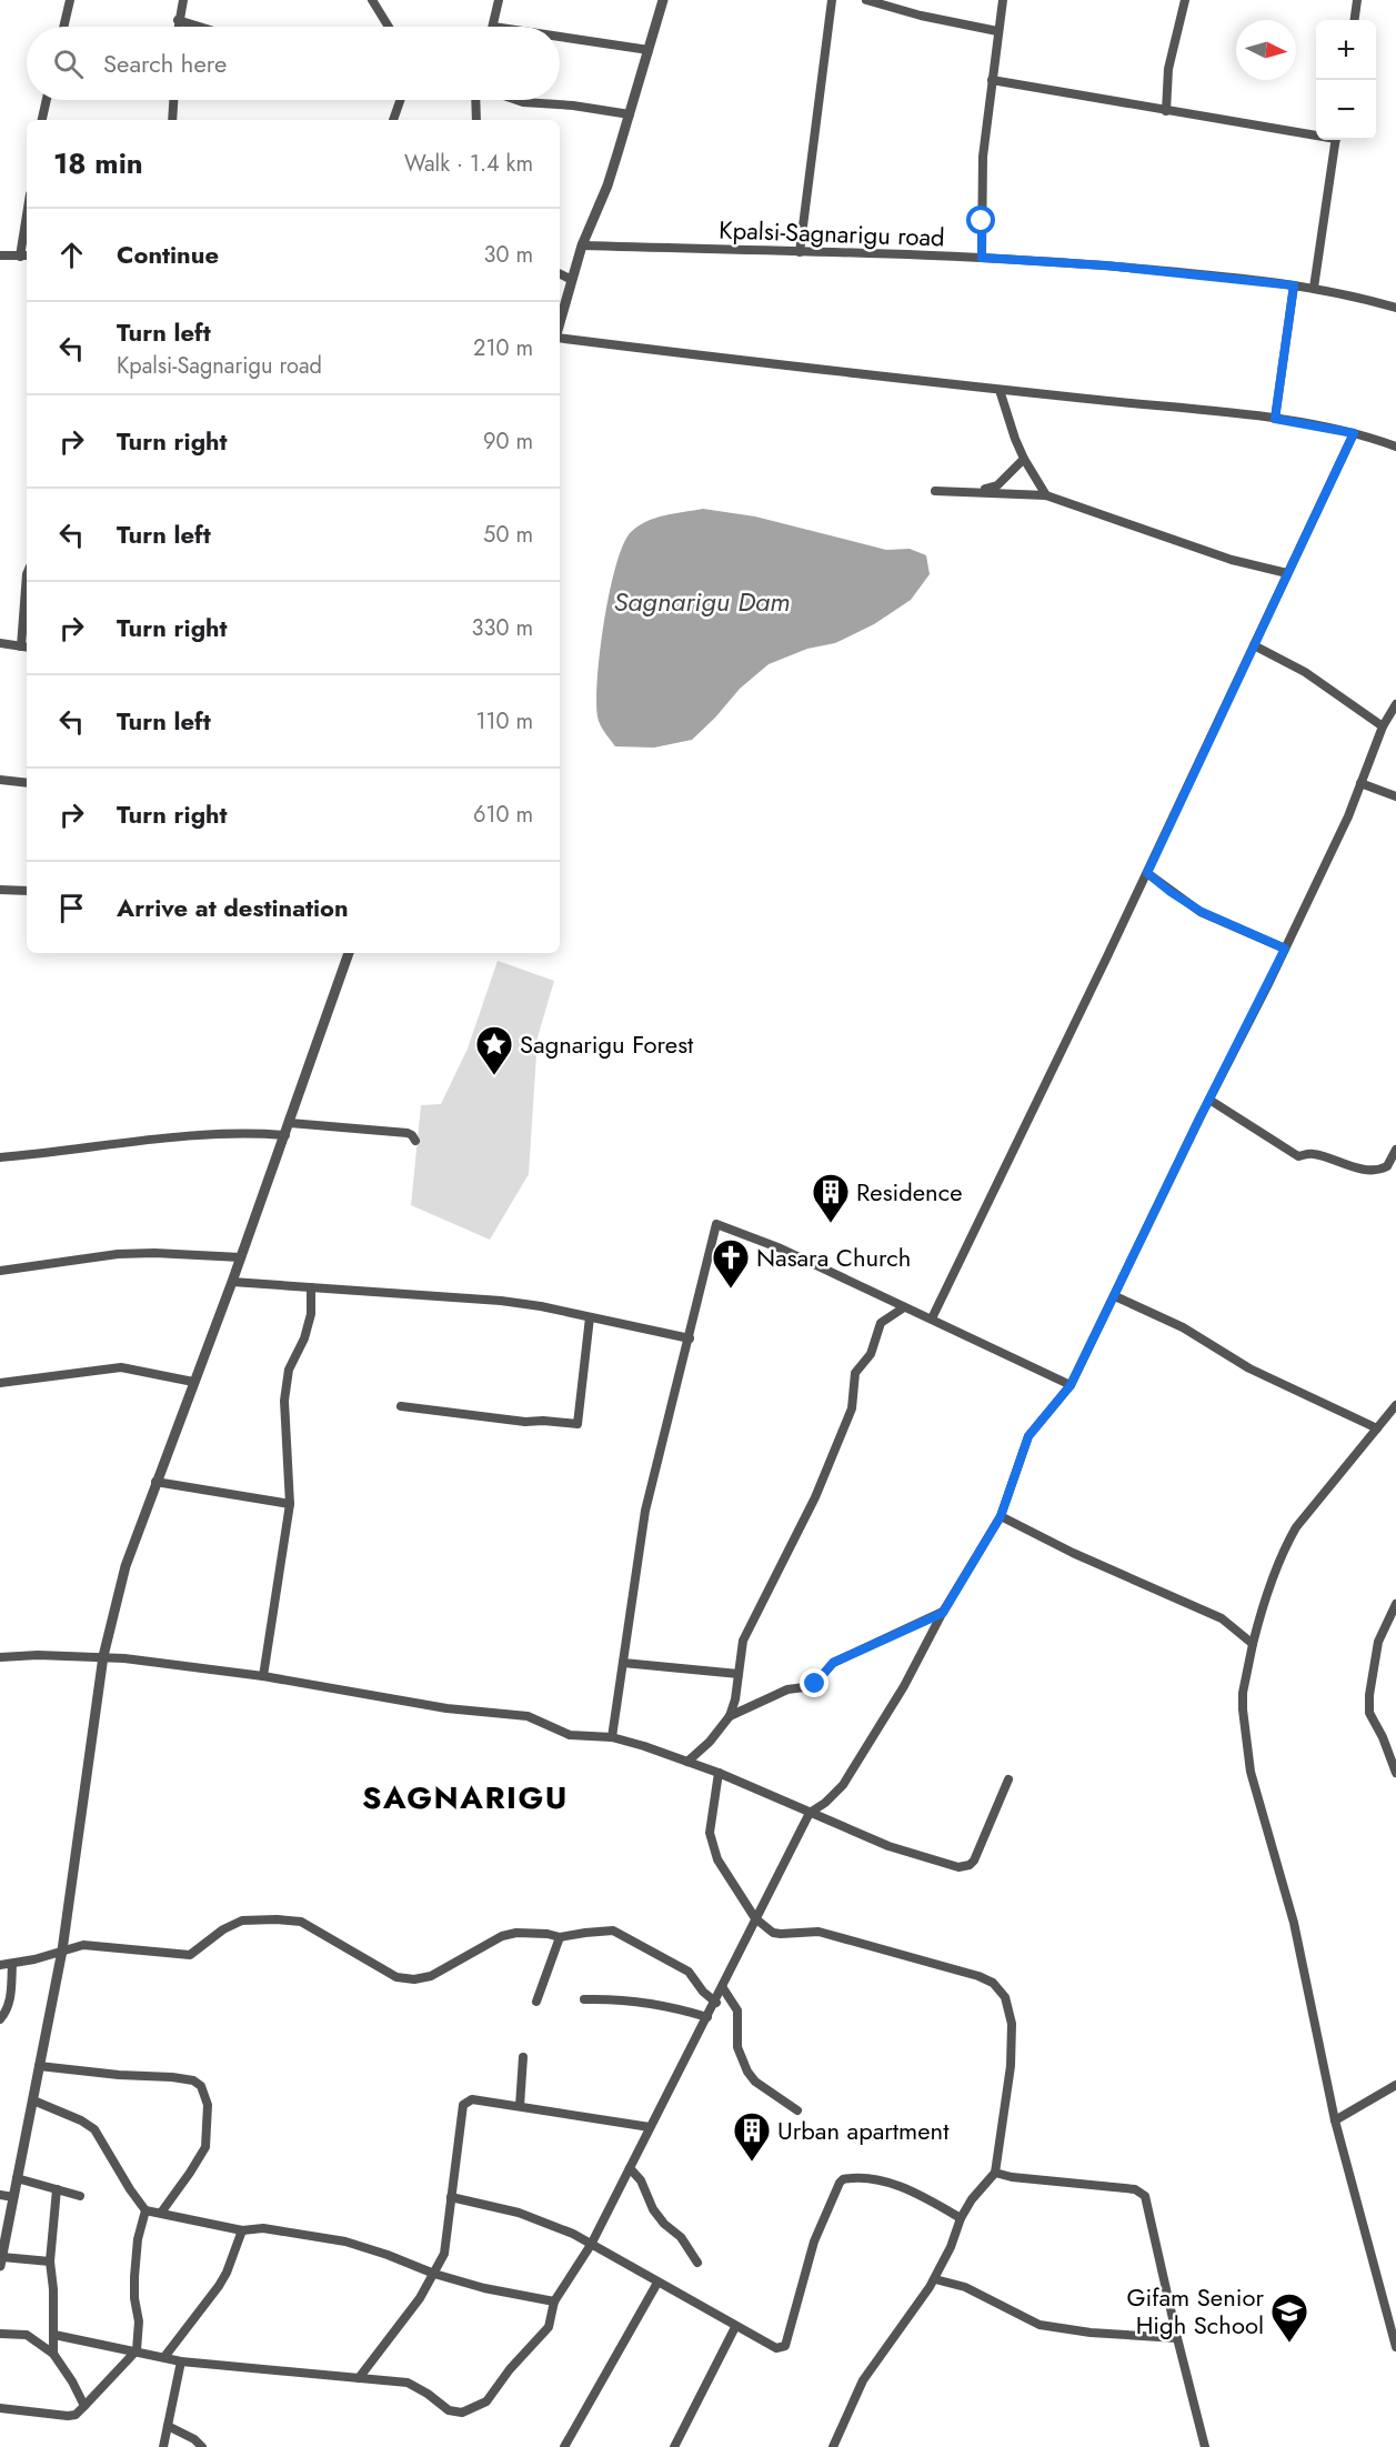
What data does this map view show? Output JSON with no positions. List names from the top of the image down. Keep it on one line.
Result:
{"streets":{"street":["Kpalsi-Sagnarigu road"]},"districts":["SAGNARIGU"],"water":["Sagnarigu Dam"],"places":{"place":["Sagnarigu Forest"],"building":["Residence","Urban apartment"],"church":["Nasara Church"],"school or university":["Gifam Senior High School"]},"north":"right","page":{"map_buttons":["+","−"],"search":"Search here","heading":["18 min","Walk · 1.4 km"],"list":[["Continue","30 m"],["Turn left","Kpalsi-Sagnarigu road","210 m"],["Turn right","90 m"],["Turn left","50 m"],["Turn right","330 m"],["Turn left","110 m"],["Turn right","610 m"],"Arrive at destination"]}}
